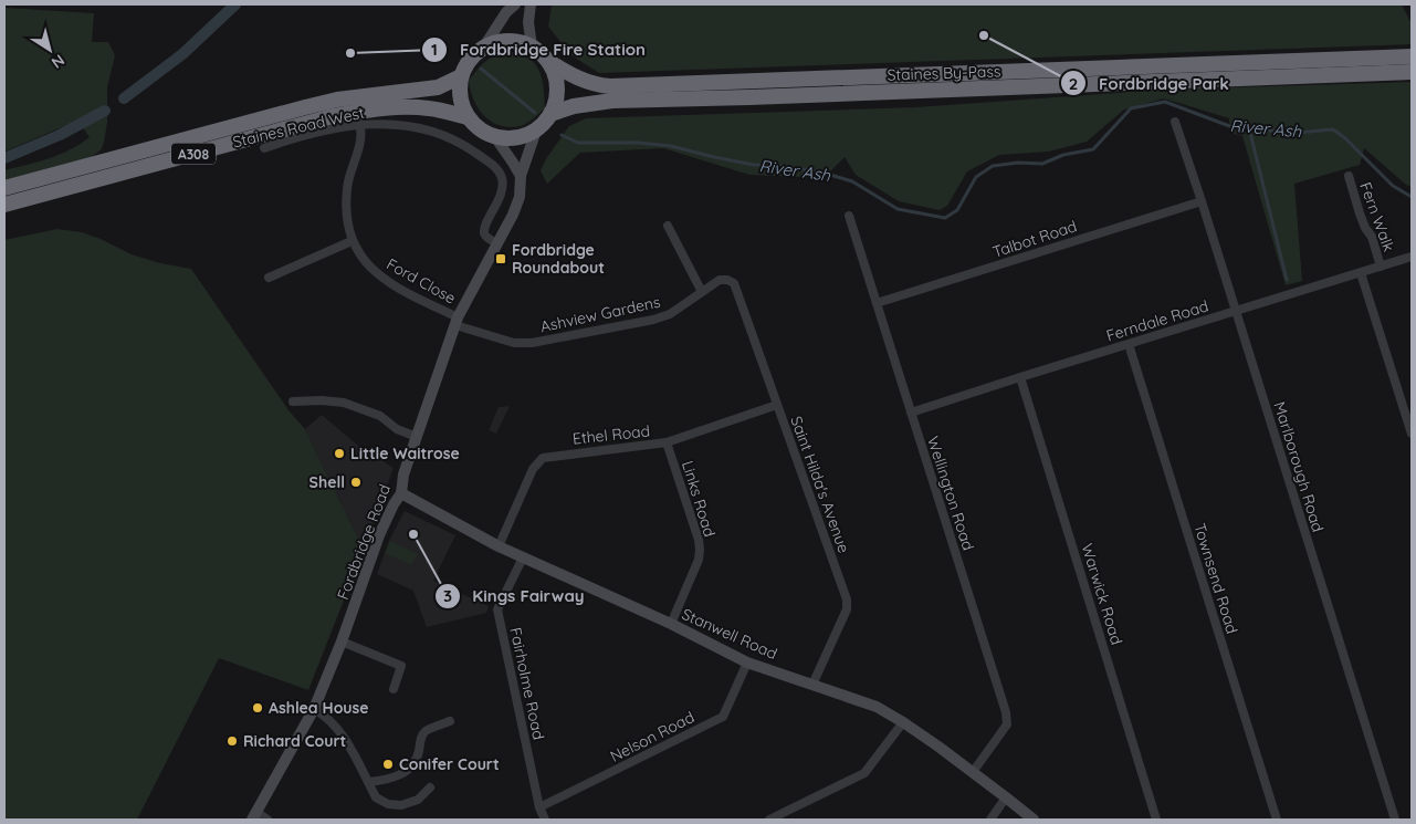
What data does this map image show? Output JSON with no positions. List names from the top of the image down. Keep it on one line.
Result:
{"streets":{"highway":["Staines By-Pass","Staines Road West","A308"],"main road":["Fordbridge Road","Stanwell Road"],"street":["Fern Walk","Talbot Road","Ford Close","Ashview Gardens","Ferndale Road","Ethel Road","Marlborough Road","Saint Hilda's Avenue","Wellington Road","Links Road","Townsend Road","Warwick Road","Fairholme Road","Nelson Road"]},"crossings":[["Staines By-Pass","Staines Road West"],["Staines By-Pass","Fordbridge Road"],["Staines Road West","Fordbridge Road"],["Fern Walk","Ferndale Road"],["Talbot Road","Marlborough Road"],["Talbot Road","Wellington Road"],["Ford Close","Ashview Gardens"],["Ford Close","Fordbridge Road"],["Ashview Gardens","Saint Hilda's Avenue"],["Ashview Gardens","Fordbridge Road"],["Ferndale Road","Marlborough Road"],["Ferndale Road","Wellington Road"],["Ferndale Road","Townsend Road"],["Ferndale Road","Warwick Road"],["Ethel Road","Saint Hilda's Avenue"],["Ethel Road","Links Road"],["Ethel Road","Stanwell Road"],["Saint Hilda's Avenue","Stanwell Road"],["Wellington Road","Stanwell Road"],["Links Road","Stanwell Road"],["Fordbridge Road","Stanwell Road"],["Stanwell Road","Fairholme Road"],["Stanwell Road","Nelson Road"],["Fairholme Road","Nelson Road"]],"water":["River Ash"],"places":{"other":["Fordbridge Park","Fordbridge Fire Station","Little Waitrose","Shell","Kings Fairway","Ashlea House","Richard Court","Conifer Court"],"transit":["Fordbridge Roundabout"]},"north":"bottom right"}
